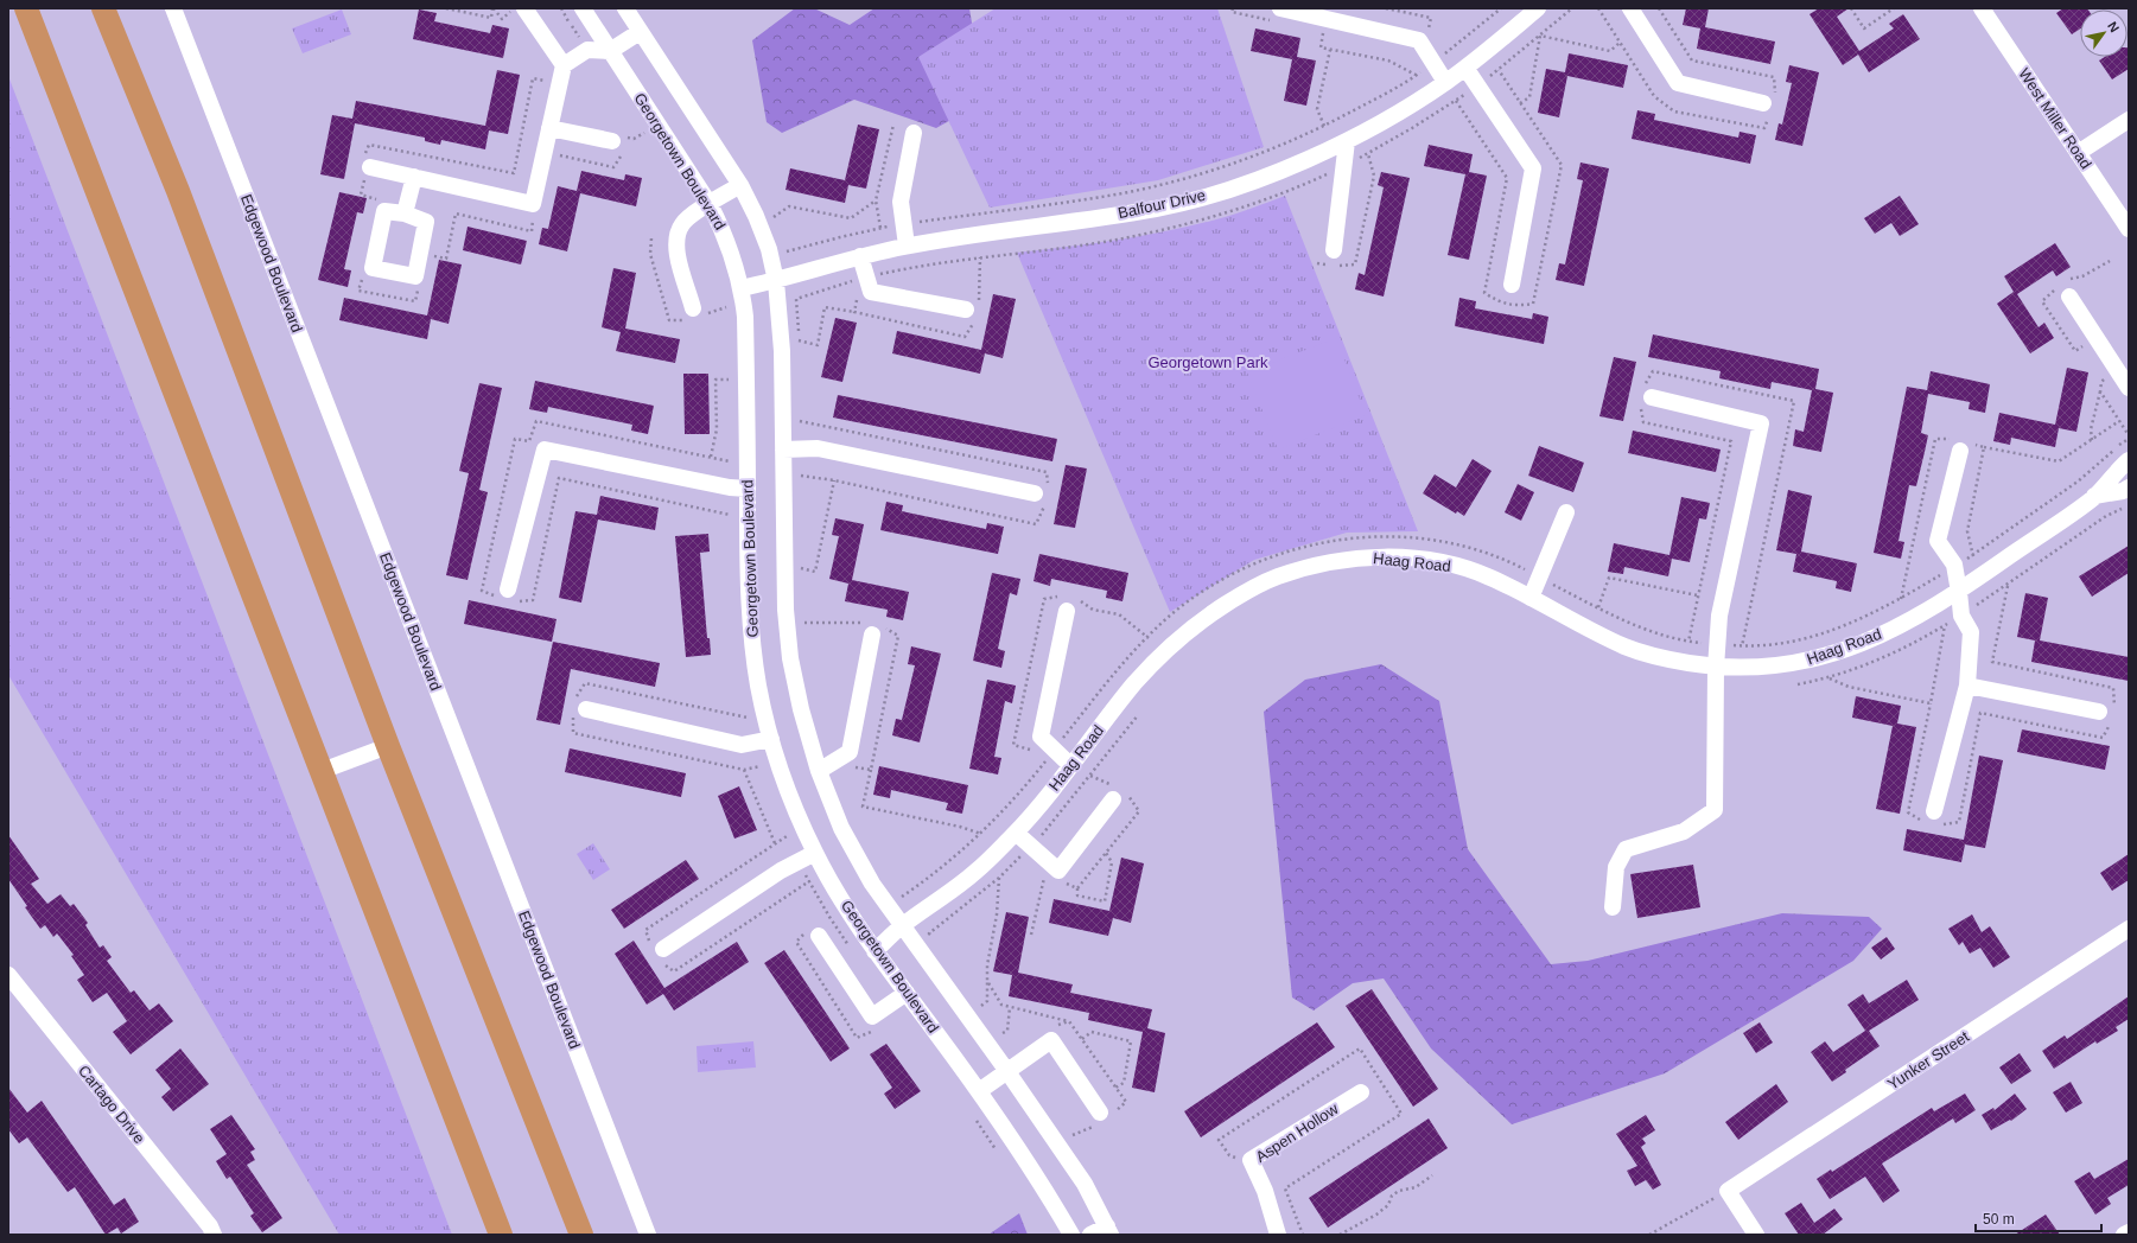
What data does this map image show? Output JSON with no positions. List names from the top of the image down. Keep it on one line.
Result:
{"streets":{"street":["West Miller Road","Georgetown Boulevard","Balfour Drive","Edgewood Boulevard","Haag Road","Yunker Street","Cartago Drive","Aspen Hollow"]},"crossings":[["Georgetown Boulevard","Balfour Drive"],["Georgetown Boulevard","Haag Road"]],"parks":["Georgetown Park"],"scale_bar":"50 m","north":"top right"}
